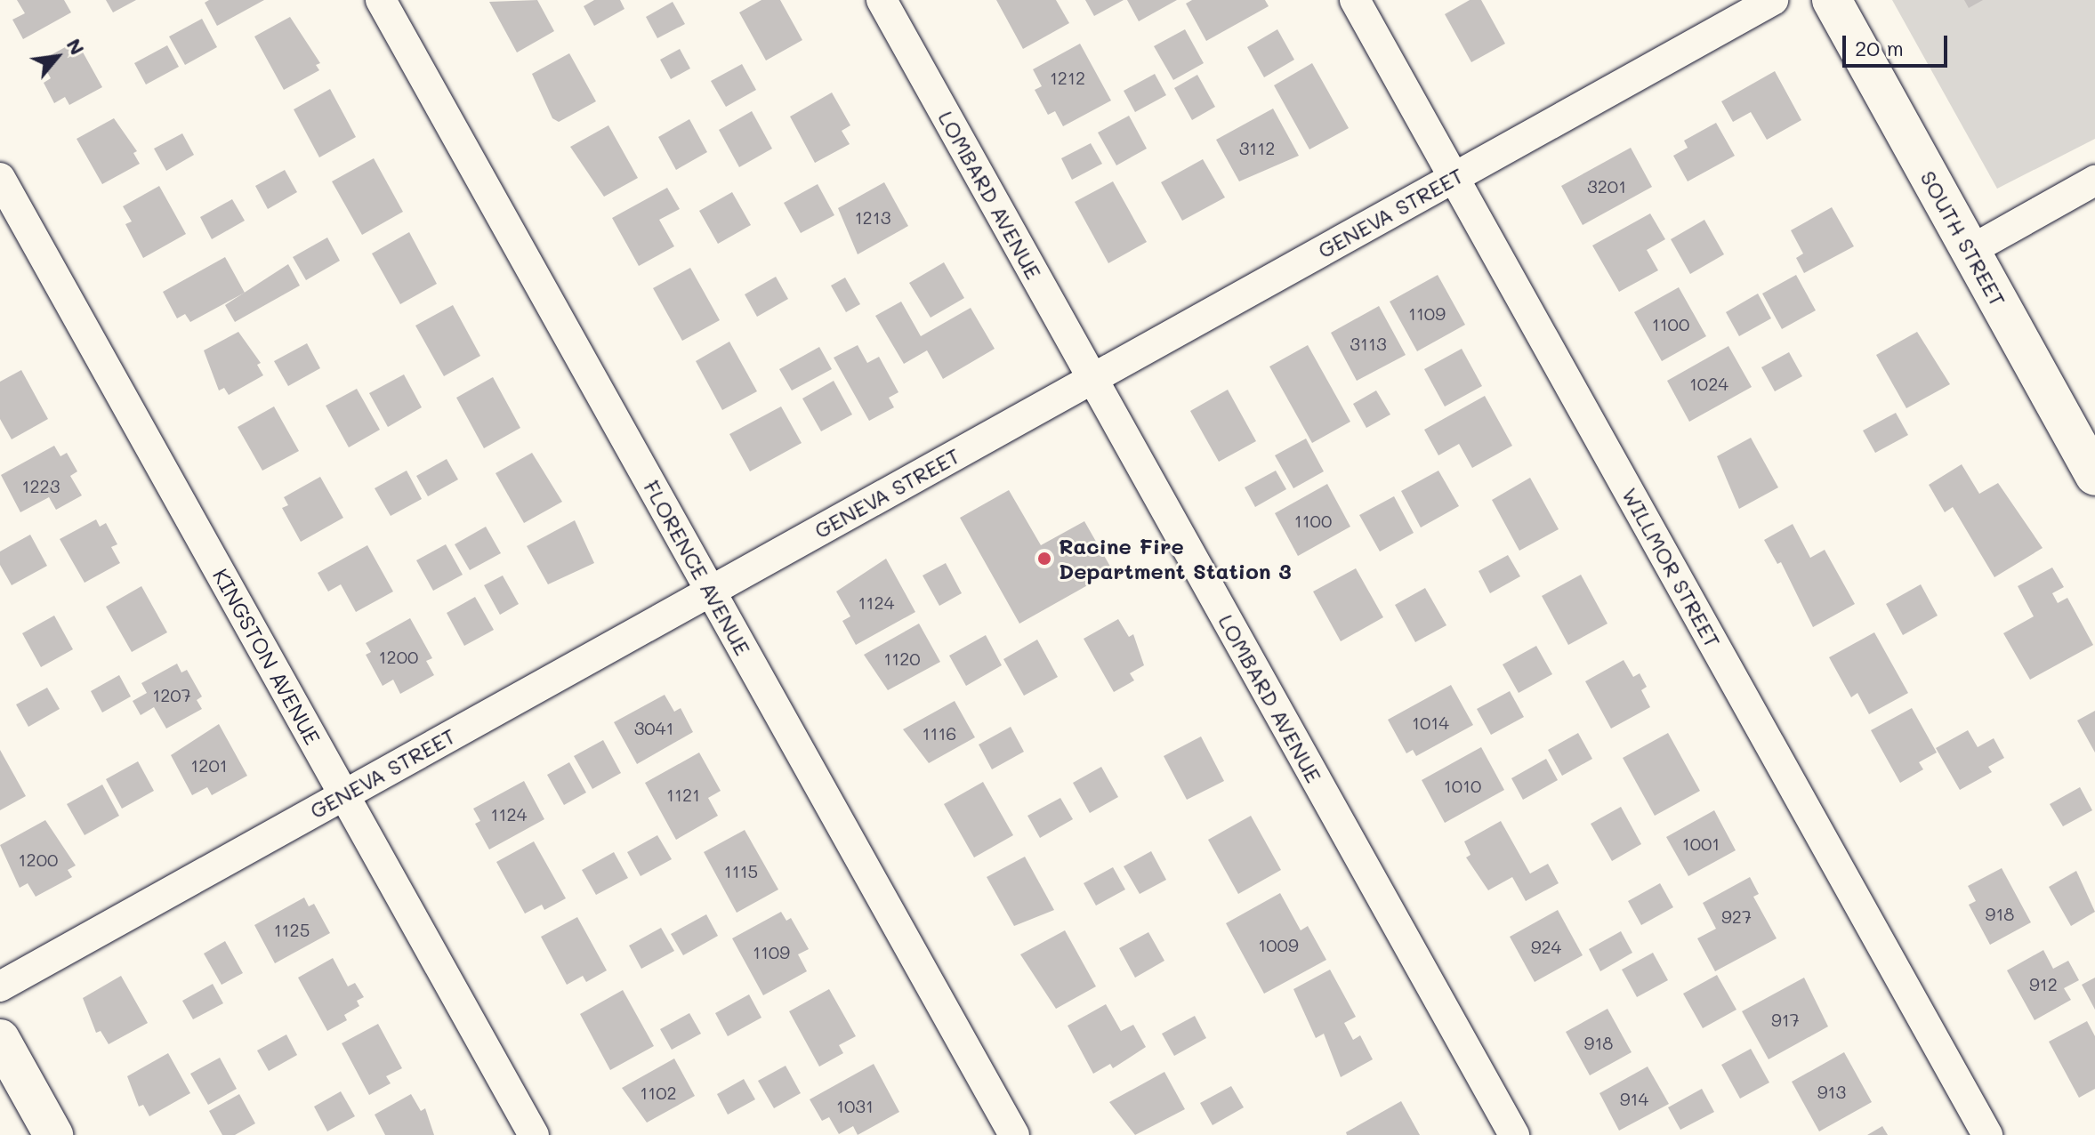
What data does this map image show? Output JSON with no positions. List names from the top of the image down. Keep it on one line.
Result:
{"streets":{"street":["LOMBARD AVENUE","GENEVA STREET","SOUTH STREET","FLORENCE AVENUE","WILLMOR STREET","KINGSTON AVENUE"]},"crossings":[["LOMBARD AVENUE","GENEVA STREET"],["GENEVA STREET","FLORENCE AVENUE"],["GENEVA STREET","WILLMOR STREET"],["GENEVA STREET","KINGSTON AVENUE"]],"places":["Racine Fire Department Station 3"],"house_numbers":["1212","3112","3201","1213","1109","1100","3113","1024","1223","1100","1124","1200","1120","1207","1014","3041","1116","1201","1010","1121","1124","1001","1200","1115","918","927","1125","1009","924","1109","912","917","918","913","1102","914","1031"],"scale_bar":"20 m","north":"top right"}
